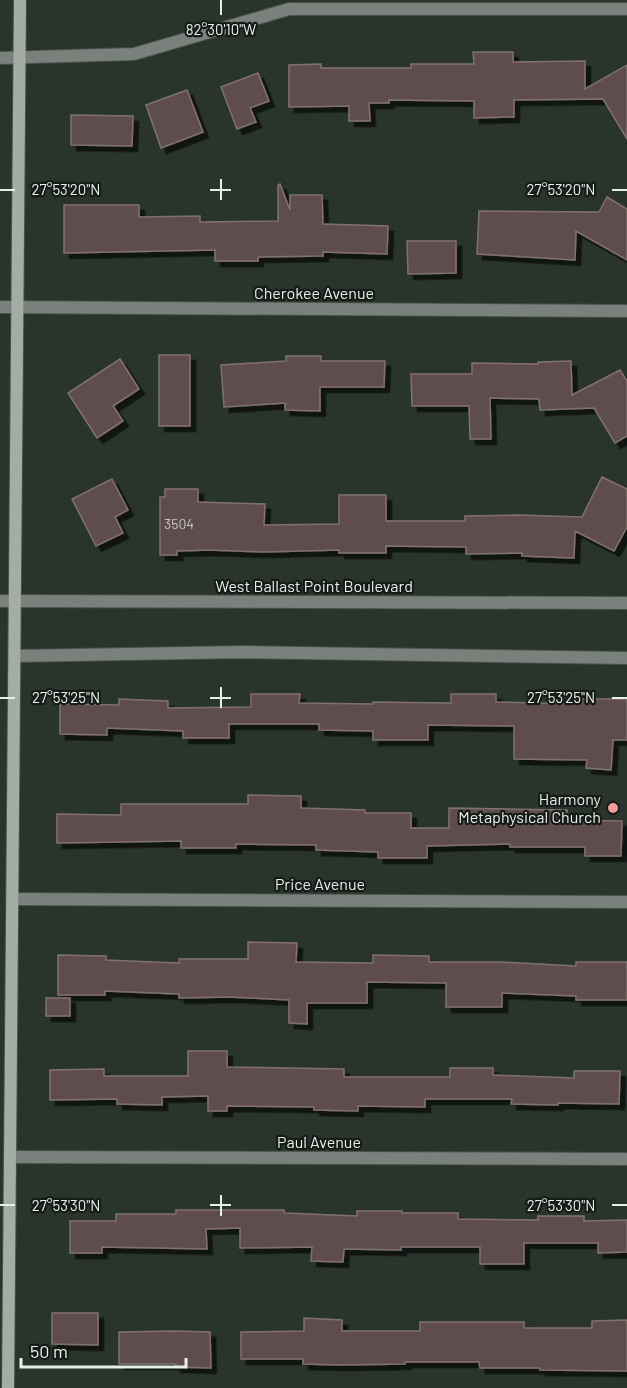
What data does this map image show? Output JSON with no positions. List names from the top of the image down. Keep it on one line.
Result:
{"streets":{"street":["Cherokee Avenue","West Ballast Point Boulevard","Price Avenue","Paul Avenue"]},"places":["Harmony Metaphysical Church"],"house_numbers":["3504"],"scale_bar":"50 m","coordinates":["82°30'10\"W","27°53'20\"N","27°53'25\"N","27°53'30\"N"]}
